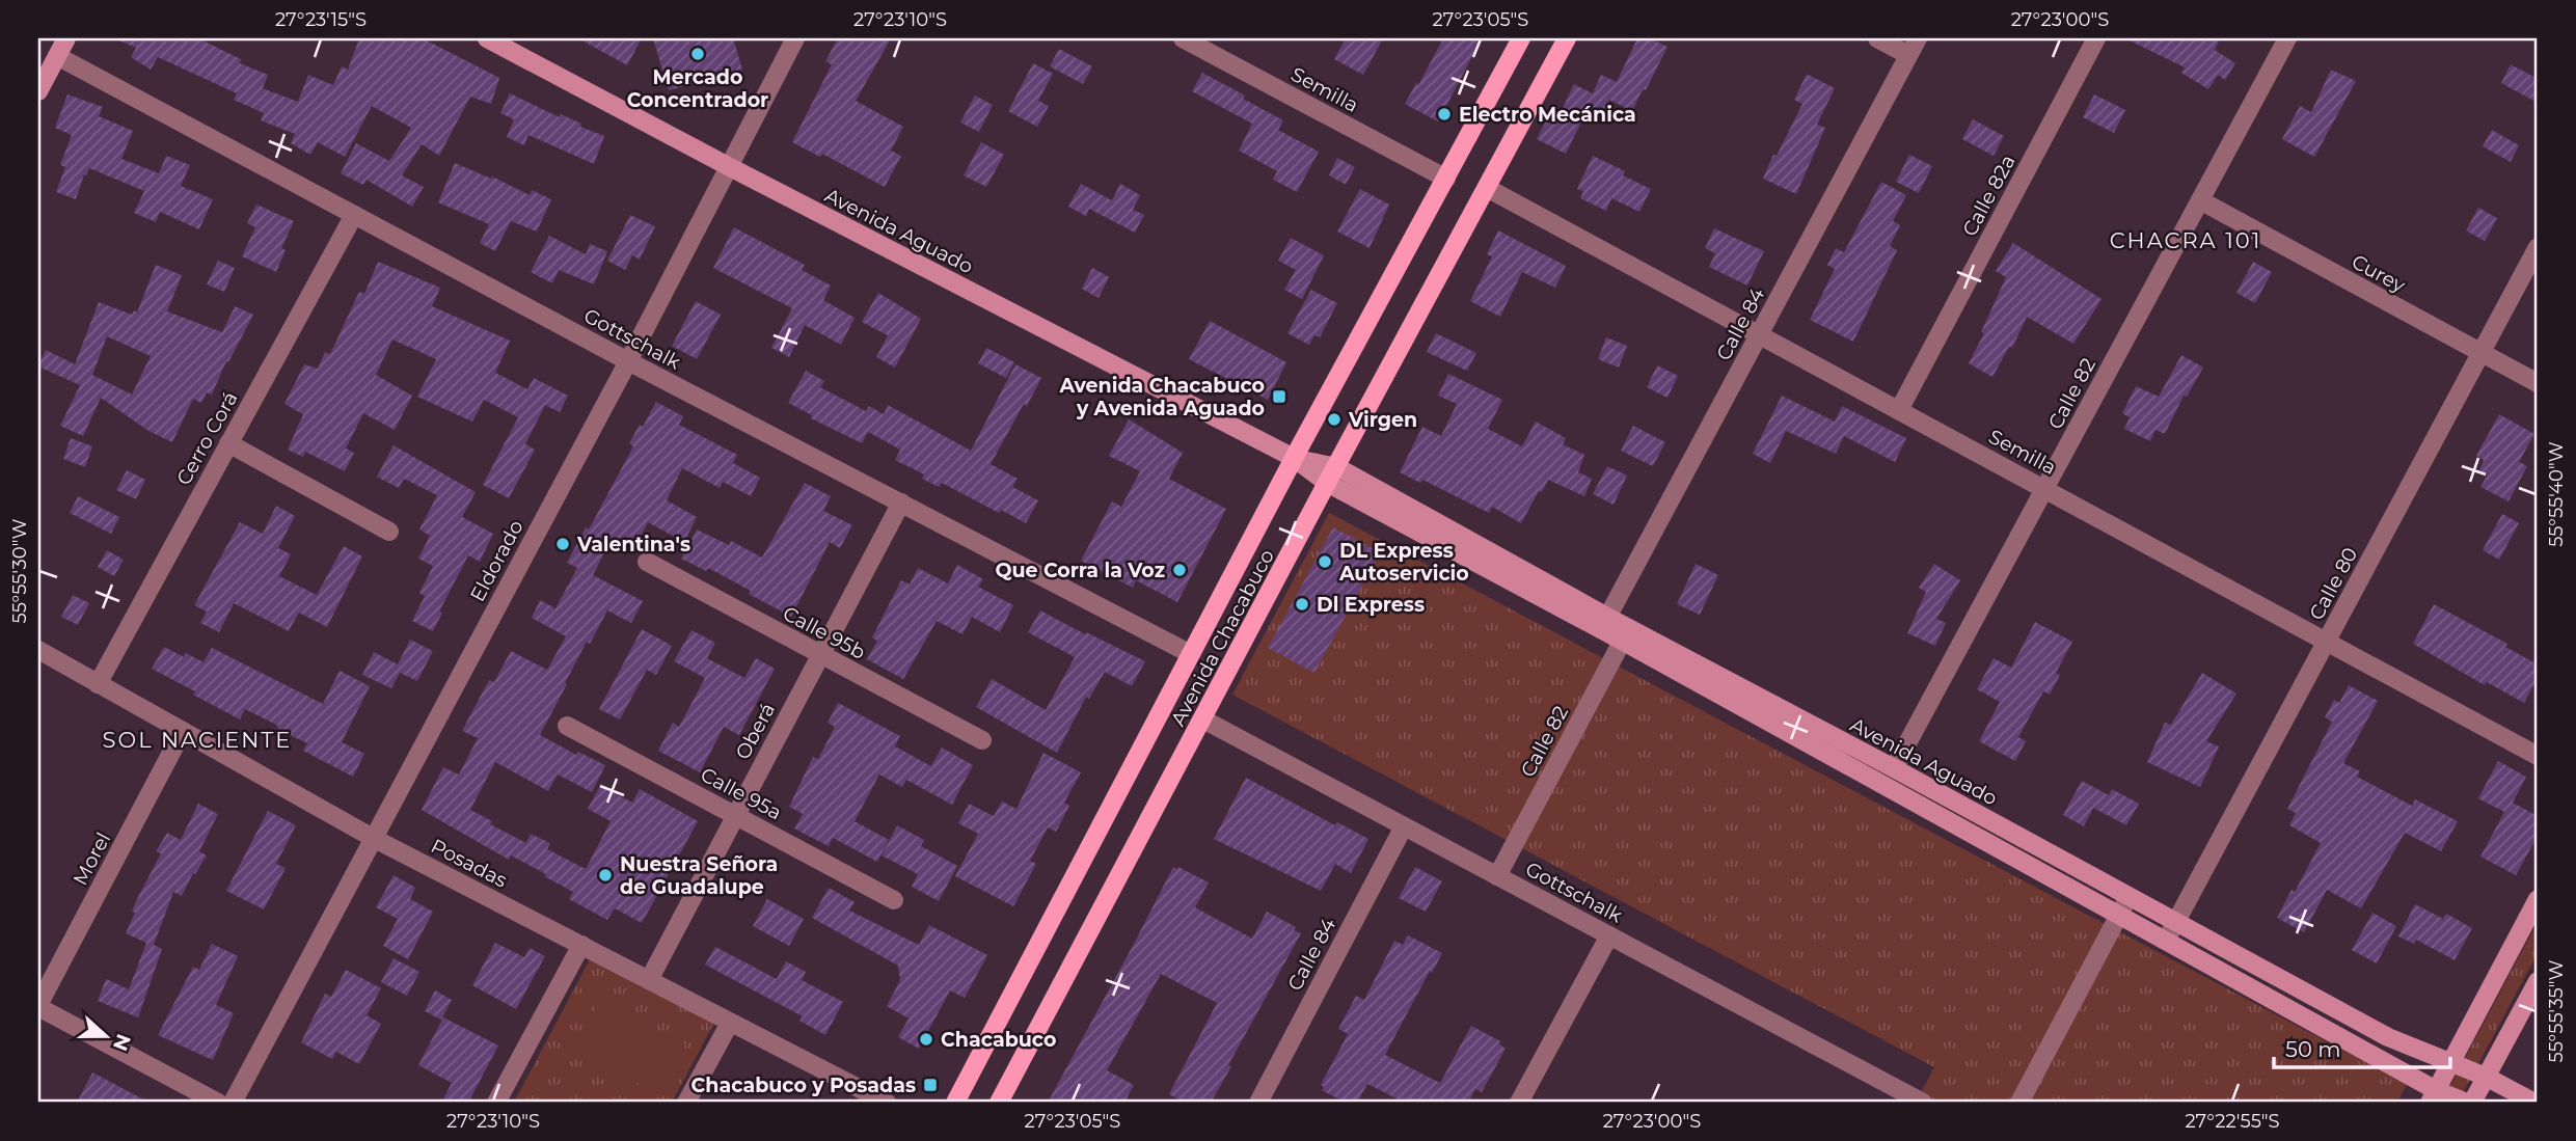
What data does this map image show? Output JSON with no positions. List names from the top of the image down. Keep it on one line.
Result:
{"streets":{"main road":["Avenida Aguado","Avenida Chacabuco"],"street":["Semilla","Calle 82a","Curey","Calle 84","Gottschalk","Calle 82","Cerro Corá","Eldorado","Calle 80","Calle 95b","Oberá","Calle 95a","Morel","Posadas"]},"crossings":[["Semilla","Calle 82a"],["Semilla","Calle 84"],["Semilla","Calle 82"],["Semilla","Calle 80"],["Semilla","Avenida Chacabuco"],["Avenida Aguado","Calle 84"],["Avenida Aguado","Calle 82"],["Avenida Aguado","Eldorado"],["Avenida Aguado","Calle 80"],["Avenida Aguado","Avenida Chacabuco"],["Curey","Calle 82"],["Curey","Calle 80"],["Calle 84","Gottschalk"],["Gottschalk","Calle 82"],["Gottschalk","Cerro Corá"],["Gottschalk","Eldorado"],["Gottschalk","Avenida Chacabuco"],["Gottschalk","Oberá"],["Cerro Corá","Posadas"],["Eldorado","Posadas"],["Calle 95b","Oberá"],["Oberá","Calle 95a"],["Oberá","Posadas"],["Morel","Posadas"]],"districts":["CHACRA 101","SOL NACIENTE"],"places":{"other":["Mercado Concentrador","Electro Mecánica","Virgen","Valentina's","DL Express Autoservicio","Que Corra la Voz","Dl Express","Nuestra Señora de Guadalupe","Chacabuco"],"transit":["Avenida Chacabuco y Avenida Aguado","Chacabuco y Posadas"]},"scale_bar":"50 m","north":"right","coordinates":["27°23'15\"S","27°23'10\"S","27°23'05\"S","27°23'00\"S","55°55'40\"W","55°55'30\"W","55°55'35\"W","27°22'55\"S"]}
